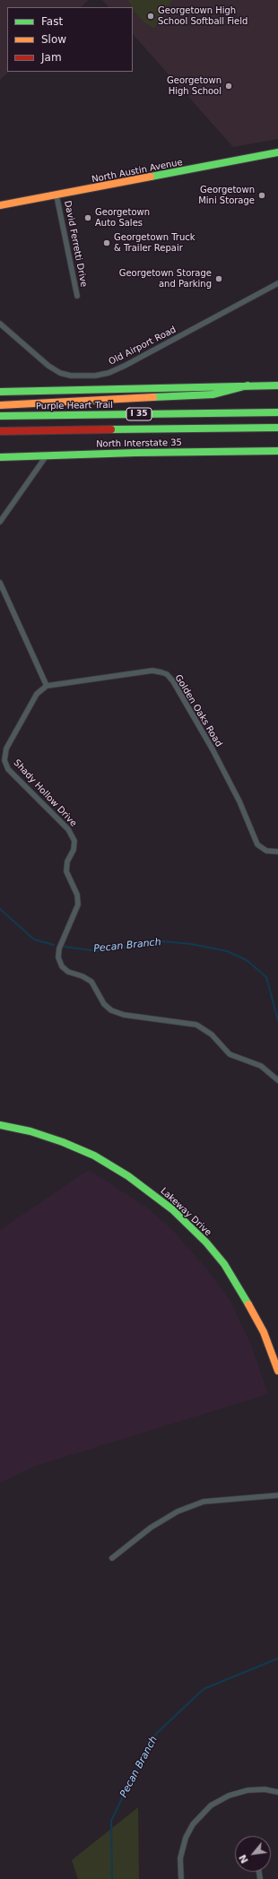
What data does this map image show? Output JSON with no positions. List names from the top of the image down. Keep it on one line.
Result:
{"streets":{"main road":["North Austin Avenue","Purple Heart Trail","I 35","North Interstate 35","Lakeway Drive"],"street":["David Ferretti Drive","Old Airport Road","Golden Oaks Road","Shady Hollow Drive"]},"crossings":[["North Austin Avenue","David Ferretti Drive"],["Golden Oaks Road","Shady Hollow Drive"]],"water":["Pecan Branch"],"places":["Georgetown High School Softball Field","Georgetown High School","Georgetown Mini Storage","Georgetown Auto Sales","Georgetown Truck & Trailer Repair","Georgetown Storage and Parking"],"legend":["Fast","Slow","Jam"],"north":"bottom left"}
